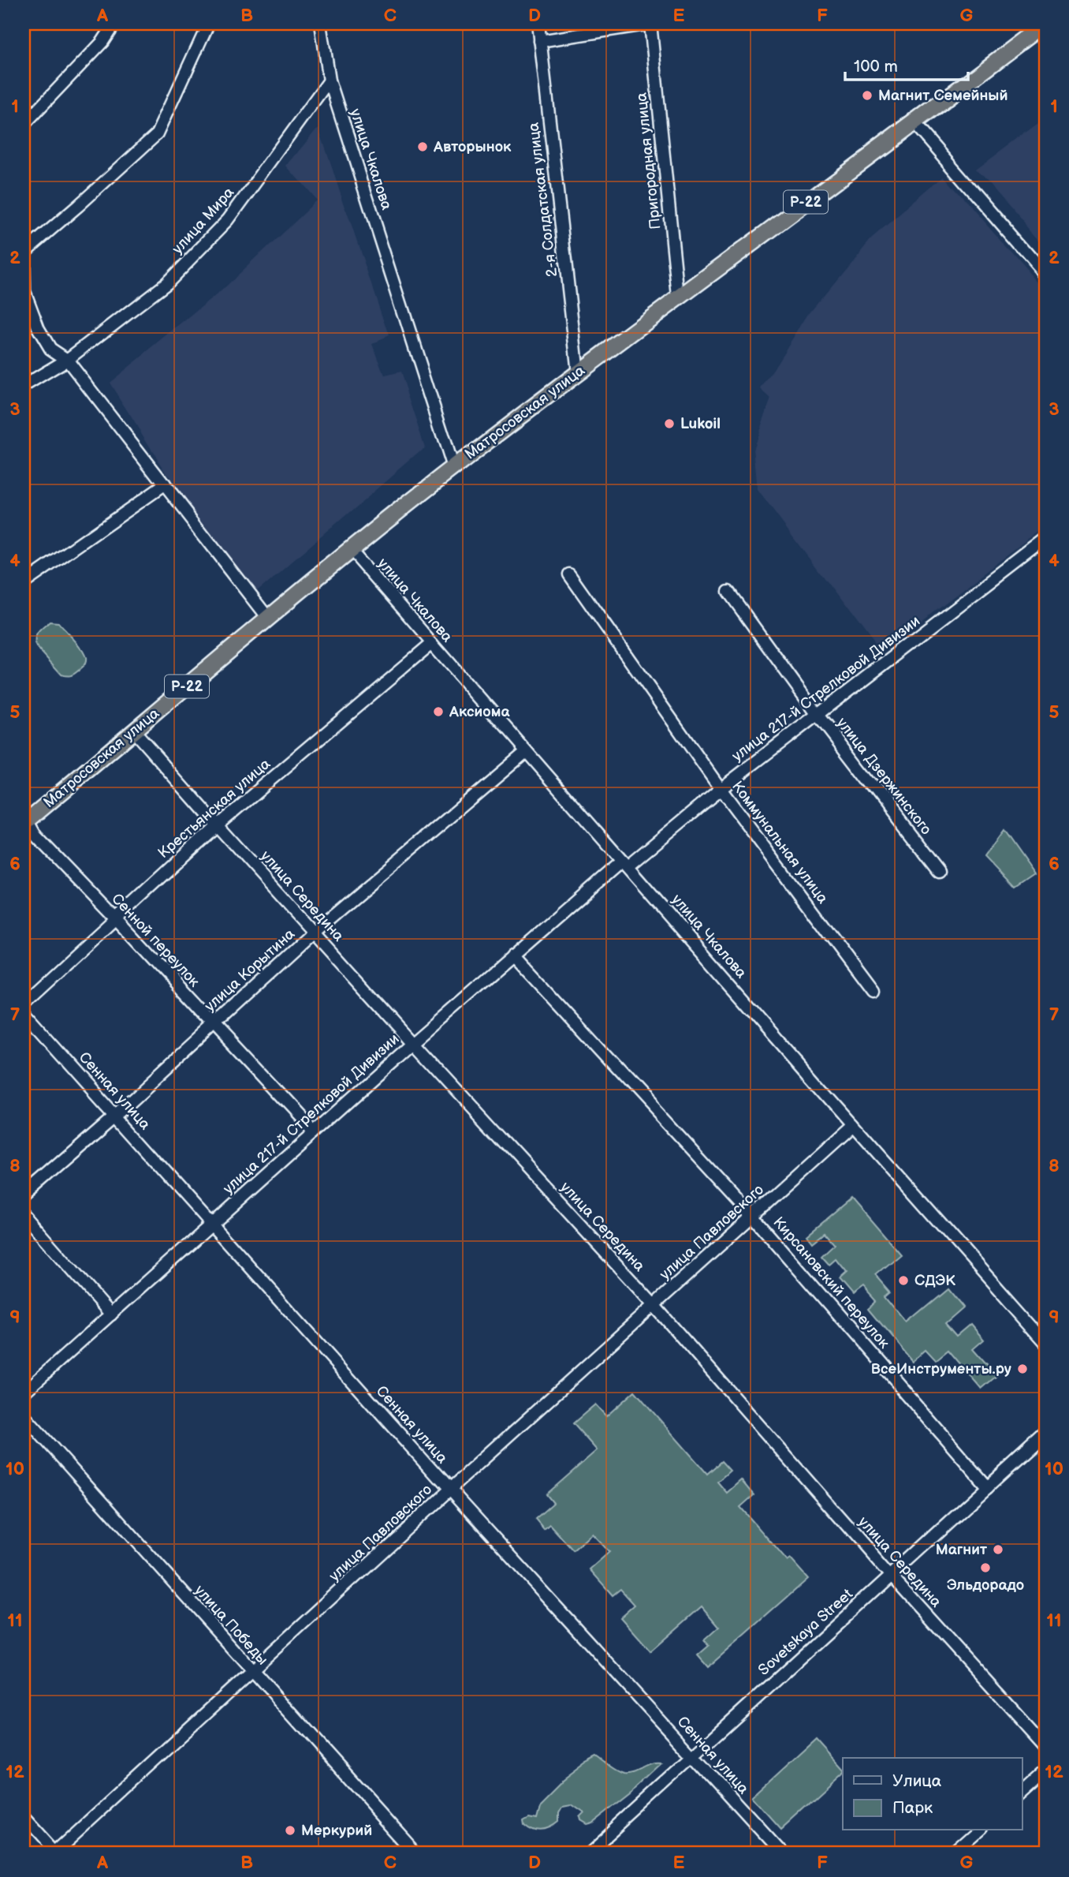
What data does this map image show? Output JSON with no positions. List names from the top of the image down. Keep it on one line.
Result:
{"streets":{"highway":["Р-22","Матросовская улица"],"street":["улица Чкалова","Пригородная улица","2-я Солдатская улица","улица Мира","улица 217-й Стрелковой Дивизии","улица Дзержинского","Крестьянская улица","Коммунальная улица","улица Середина","Сенной переулок","улица Корытина","Сенная улица","улица Павловского","Кирсановский переулок","улица Победы","Sovetskaya Street"]},"crossings":[["улица Чкалова","улица Мира"],["улица Чкалова","Матросовская улица"],["улица Чкалова","улица 217-й Стрелковой Дивизии"],["улица Чкалова","Крестьянская улица"],["улица Чкалова","улица Корытина"],["улица Чкалова","улица Павловского"],["Пригородная улица","Матросовская улица"],["2-я Солдатская улица","Матросовская улица"],["Матросовская улица","улица Середина"],["Матросовская улица","Сенной переулок"],["улица 217-й Стрелковой Дивизии","улица Дзержинского"],["улица 217-й Стрелковой Дивизии","Коммунальная улица"],["улица 217-й Стрелковой Дивизии","улица Середина"],["улица 217-й Стрелковой Дивизии","Сенной переулок"],["улица 217-й Стрелковой Дивизии","Сенная улица"],["улица 217-й Стрелковой Дивизии","Кирсановский переулок"],["Крестьянская улица","улица Середина"],["Крестьянская улица","Сенной переулок"],["улица Середина","улица Корытина"],["улица Середина","улица Павловского"],["улица Середина","Sovetskaya Street"],["Сенной переулок","улица Корытина"],["улица Корытина","Сенная улица"],["Сенная улица","улица Павловского"],["Сенная улица","Sovetskaya Street"],["улица Павловского","Кирсановский переулок"],["улица Павловского","улица Победы"],["Кирсановский переулок","Sovetskaya Street"]],"places":["Магнит Семейный","Авторынок","Lukoil","Аксиома","СДЭК","ВсеИнструменты.ру","Магнит","Эльдорадо","Меркурий"],"legend":["Улица","Парк"],"scale_bar":"100 m","grid":{"columns":["A","B","C","D","E","F","G"],"rows":["1","2","3","4","5","6","7","8","9","10","11","12"]}}
